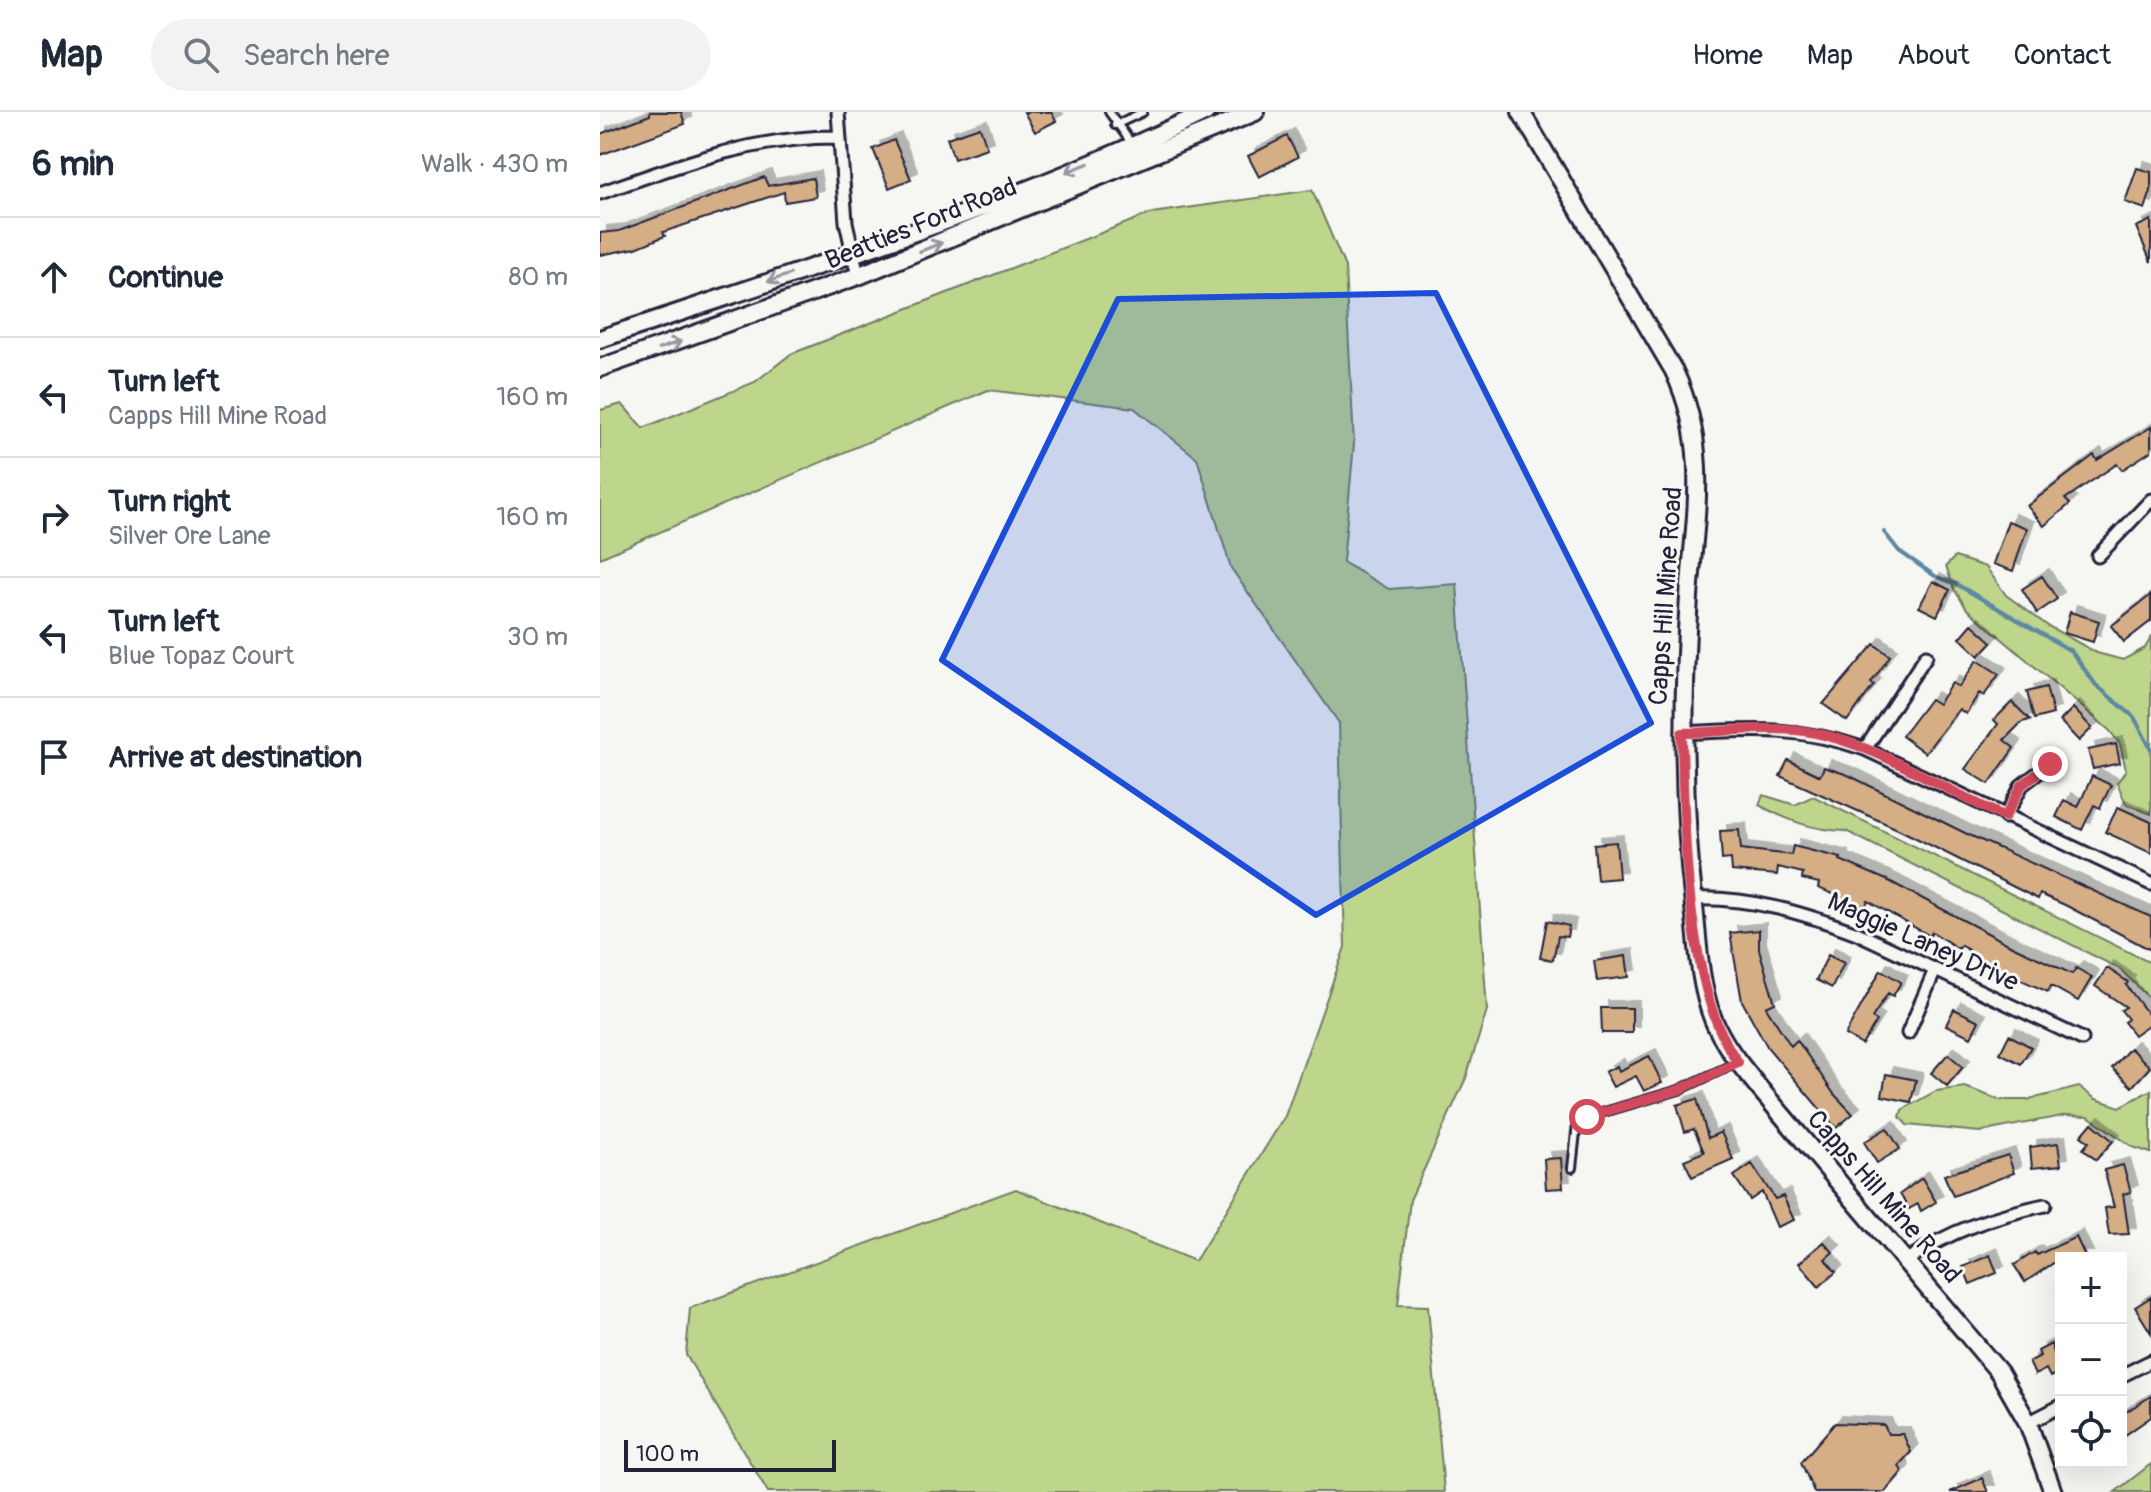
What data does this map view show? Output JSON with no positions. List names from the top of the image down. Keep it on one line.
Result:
{"streets":{"street":["Beatties Ford Road","Capps Hill Mine Road","Maggie Laney Drive"]},"crossings":[["Capps Hill Mine Road","Maggie Laney Drive"]],"scale_bar":"100 m","page":{"header":"Map","search":"Search here","nav":["Home","Map","About","Contact"],"heading":["6 min","Walk · 430 m"],"list":[["Continue","80 m"],["Turn left","Capps Hill Mine Road","160 m"],["Turn right","Silver Ore Lane","160 m"],["Turn left","Blue Topaz Court","30 m"],"Arrive at destination"],"map_buttons":["+","−"],"scale":"100 m"}}
